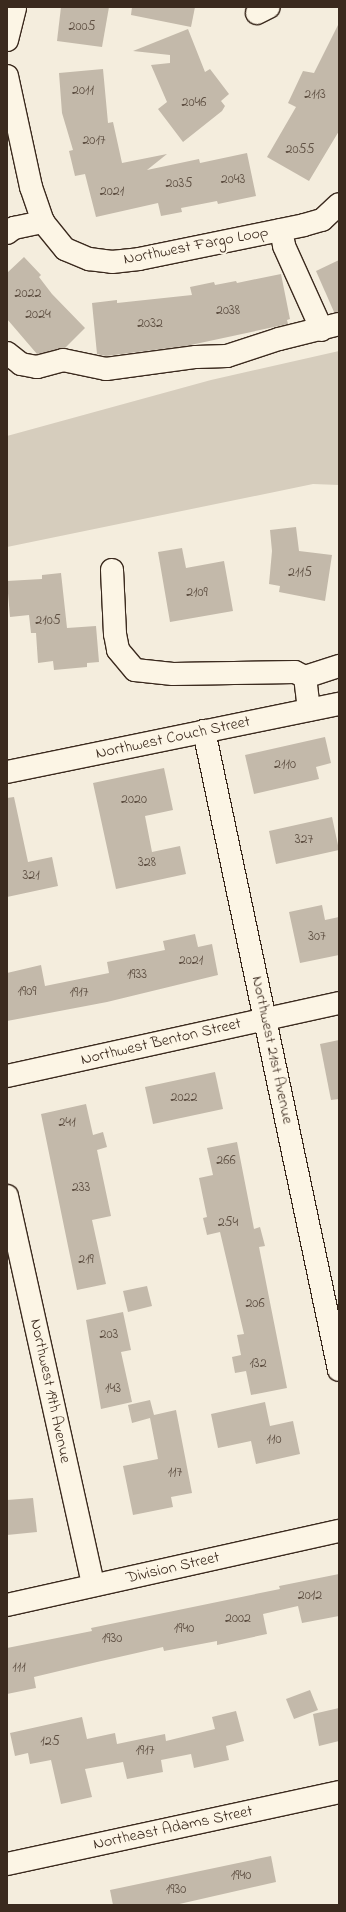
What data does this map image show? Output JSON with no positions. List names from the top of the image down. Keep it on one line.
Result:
{"streets":{"street":["Northwest Fargo Loop","Northwest Couch Street","Northwest Benton Street","Northwest 21st Avenue","Northwest 19th Avenue","Division Street","Northeast Adams Street"]},"crossings":[["Northwest Couch Street","Northwest 21st Avenue"],["Northwest Benton Street","Northwest 21st Avenue"],["Northwest 19th Avenue","Division Street"]],"house_numbers":["2005","2011","2113","2046","2017","2055","2043","2035","2021","2022","2038","2024","2032","2115","2109","2105","2110","2020","327","328","321","307","2021","1933","1909","1917","2022","241","266","233","254","219","206","203","132","143","110","117","2012","2002","1940","1930","111","125","1917","1940","1930"]}
